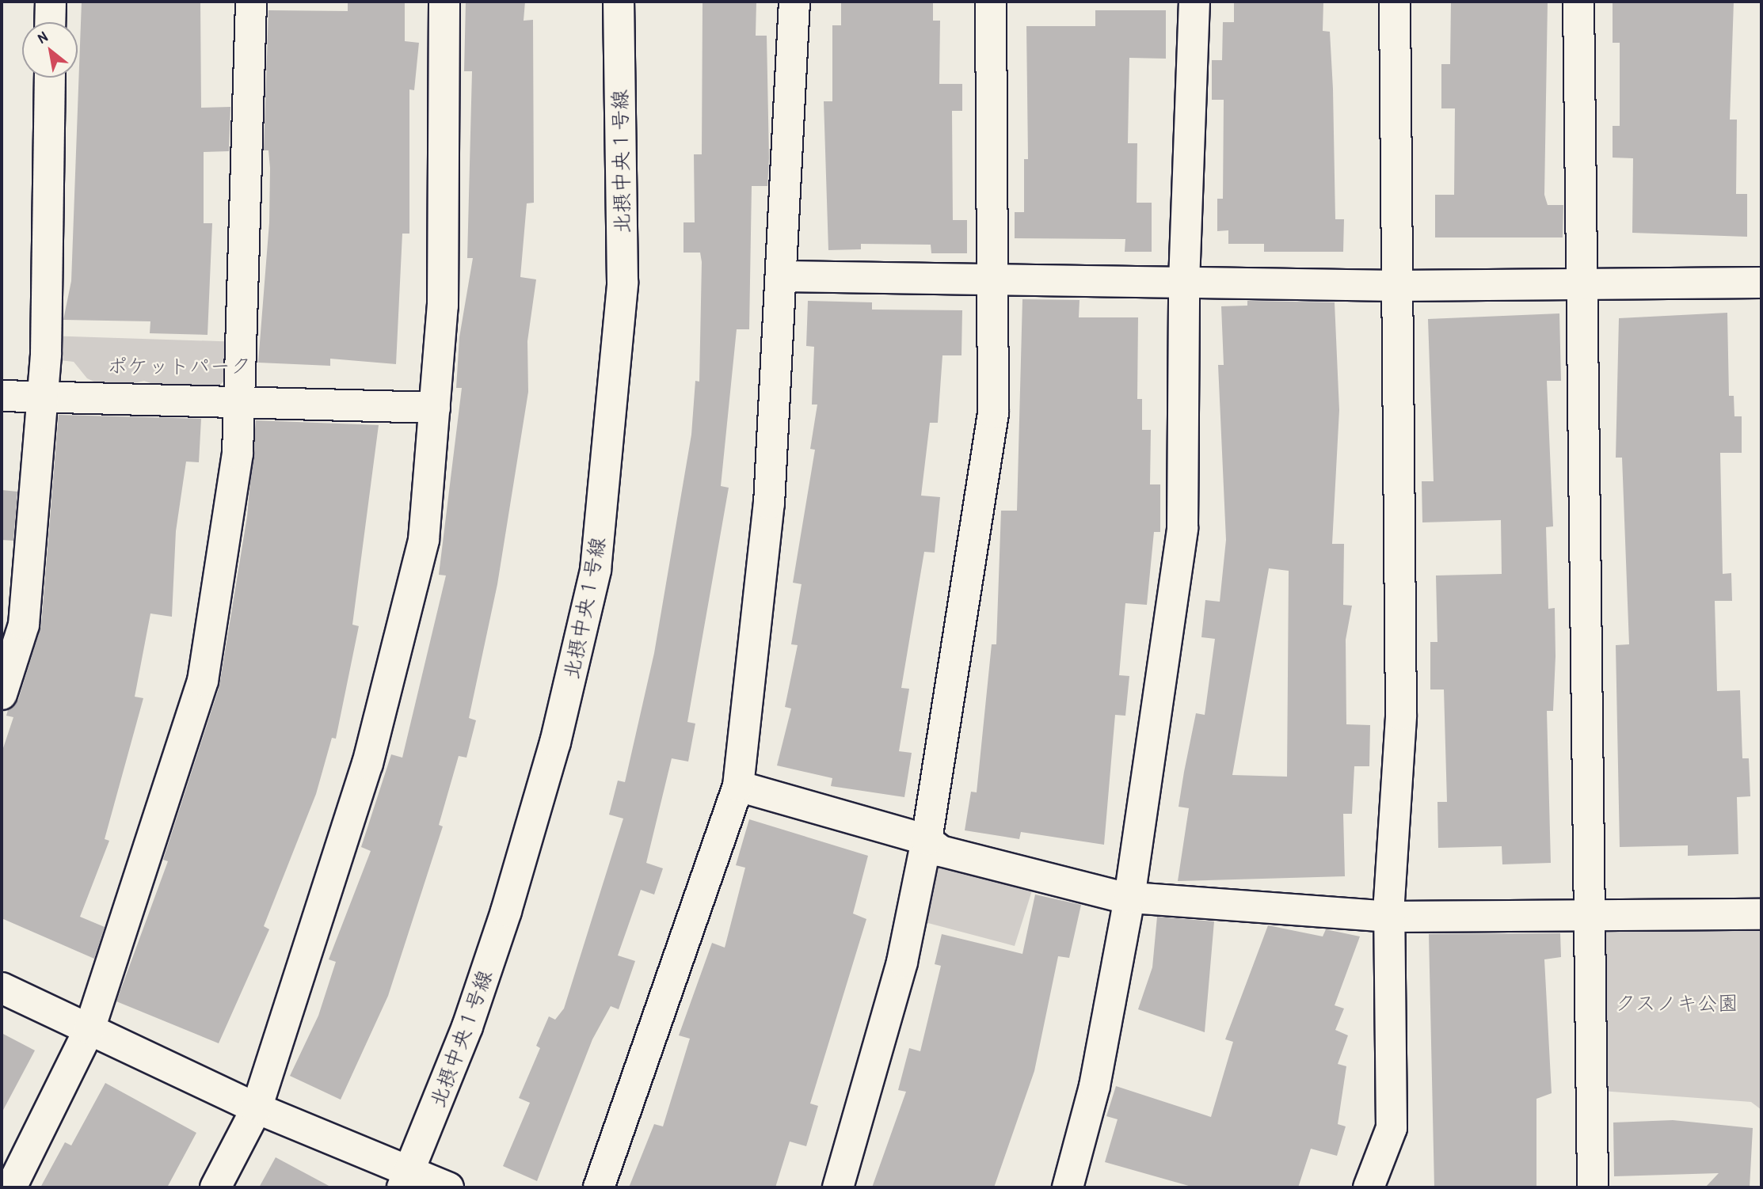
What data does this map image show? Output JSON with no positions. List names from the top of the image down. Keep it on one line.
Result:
{"streets":{"street":["北摂中央１号線"]},"parks":["ポケットパーク","クスノキ公園"],"north":"top left"}
